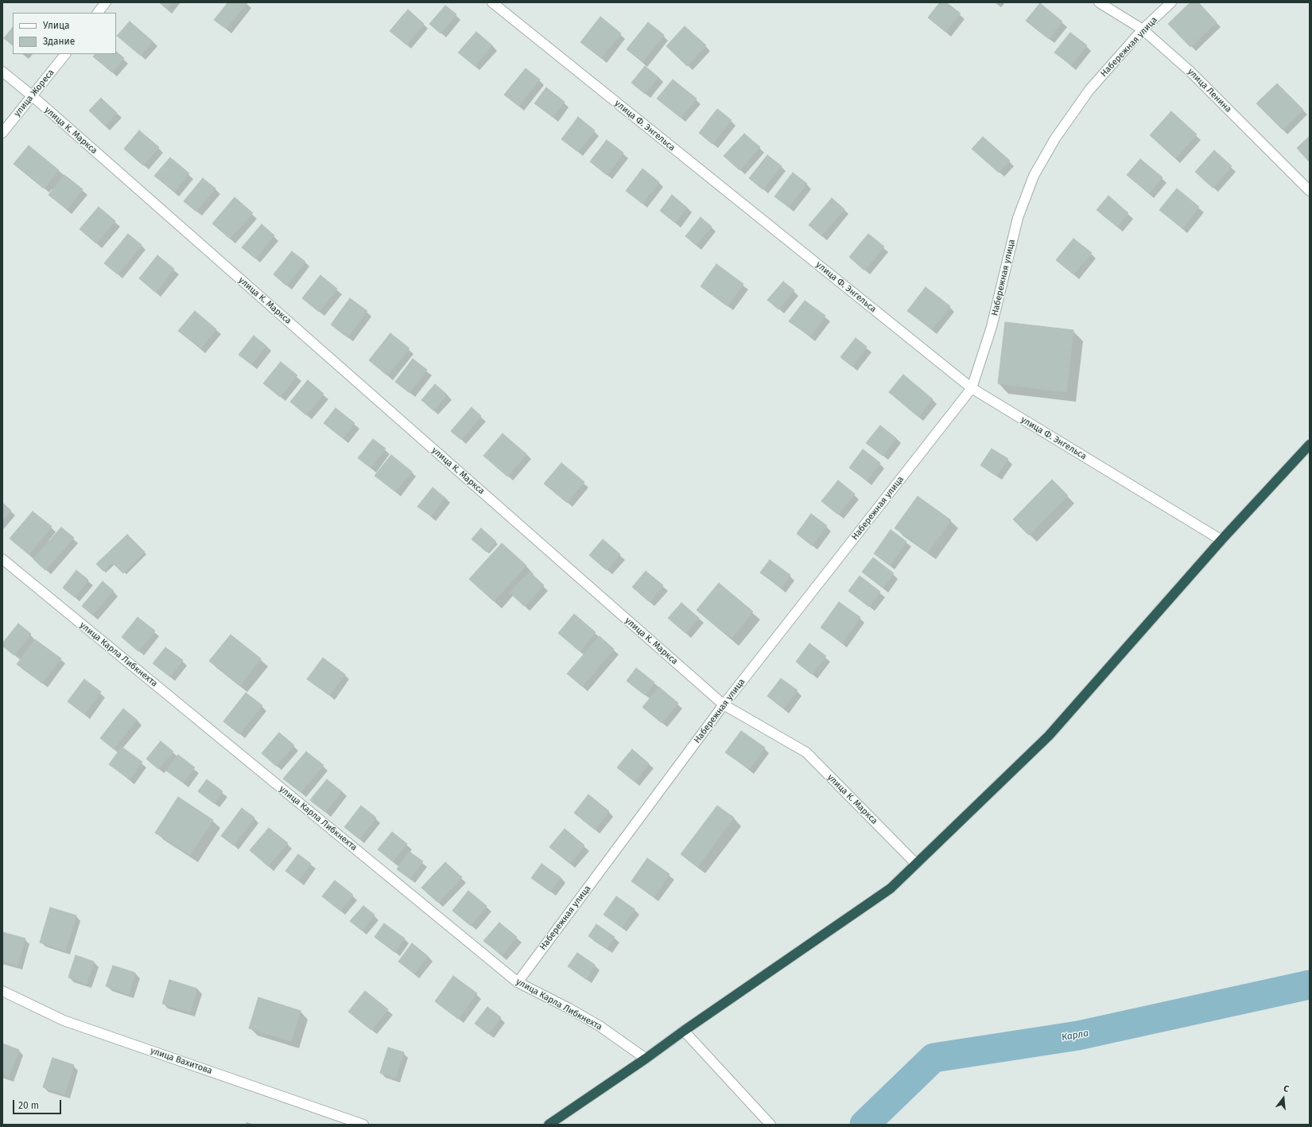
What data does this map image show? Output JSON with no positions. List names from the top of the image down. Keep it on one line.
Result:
{"streets":{"street":["Набережная улица","улица Ленина","улица Жореса","улица Ф. Энгельса","улица К. Маркса","улица Карла Либкнехта","улица Вахитова"]},"crossings":[["Набережная улица","улица Ленина"],["Набережная улица","улица Ф. Энгельса"],["Набережная улица","улица К. Маркса"],["Набережная улица","улица Карла Либкнехта"],["улица Жореса","улица К. Маркса"]],"water":["Карла"],"legend":["Улица","Здание"],"scale_bar":"20 m","north":"top"}
